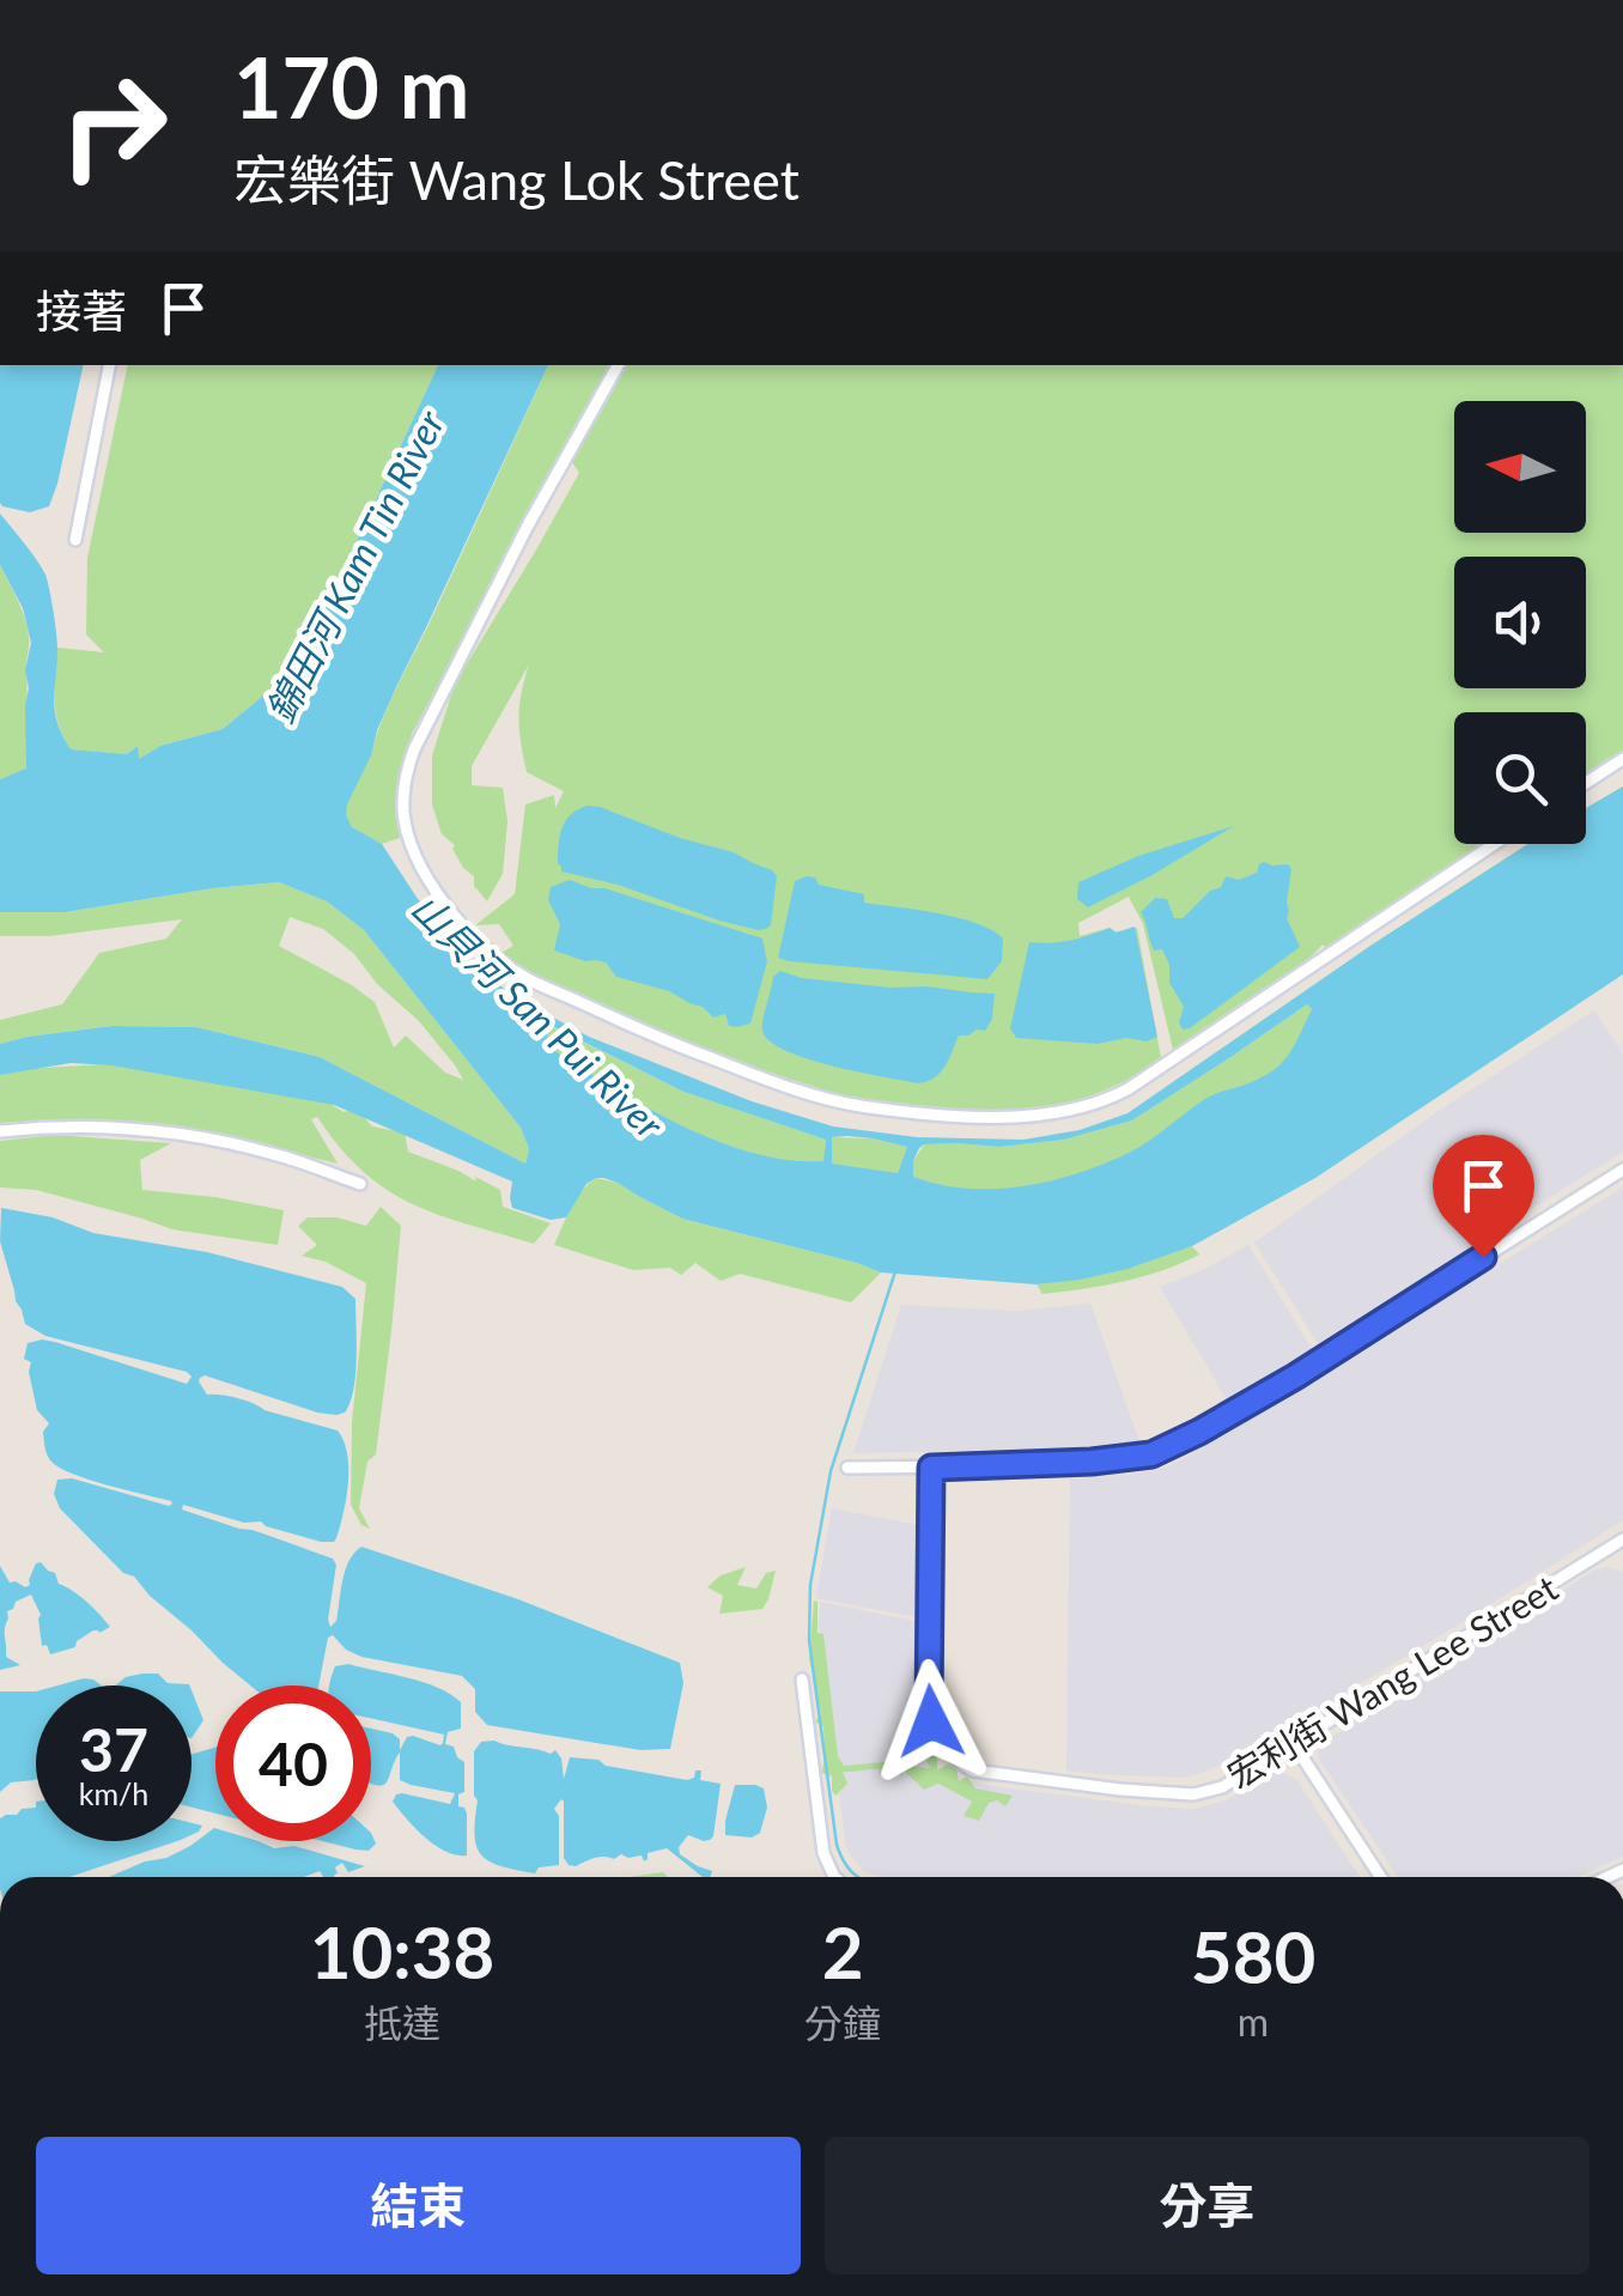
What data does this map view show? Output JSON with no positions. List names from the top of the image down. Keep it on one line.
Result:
{"streets":{"street":["宏利街 Wang Lee Street"]},"water":["錦田河 Kam Tin River","山貝河 San Pui River"],"north":"left","page":{"turn":["170 m","宏樂街 Wang Lok Street"],"then":"接著","speed":"37 km/h","limit":"40","eta":["10:38","抵達","2","分鐘","580","m"],"buttons":["結束","分享"]}}
